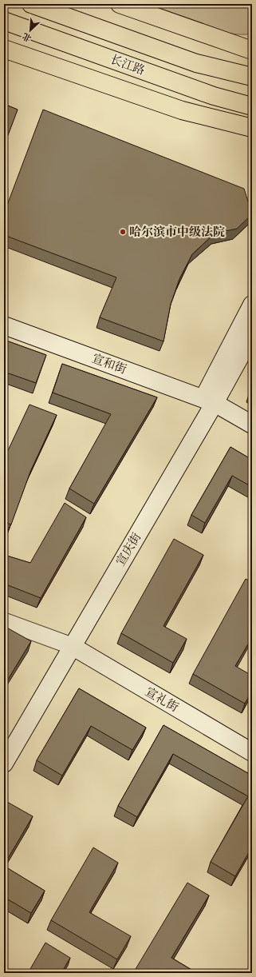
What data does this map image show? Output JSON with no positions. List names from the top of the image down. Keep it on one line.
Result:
{"streets":{"main road":["长江路"],"street":["宣和街","宣庆街","宣礼街"]},"crossings":[["宣和街","宣庆街"],["宣庆街","宣礼街"]],"places":["哈尔滨市中级法院"],"north":"bottom left"}
